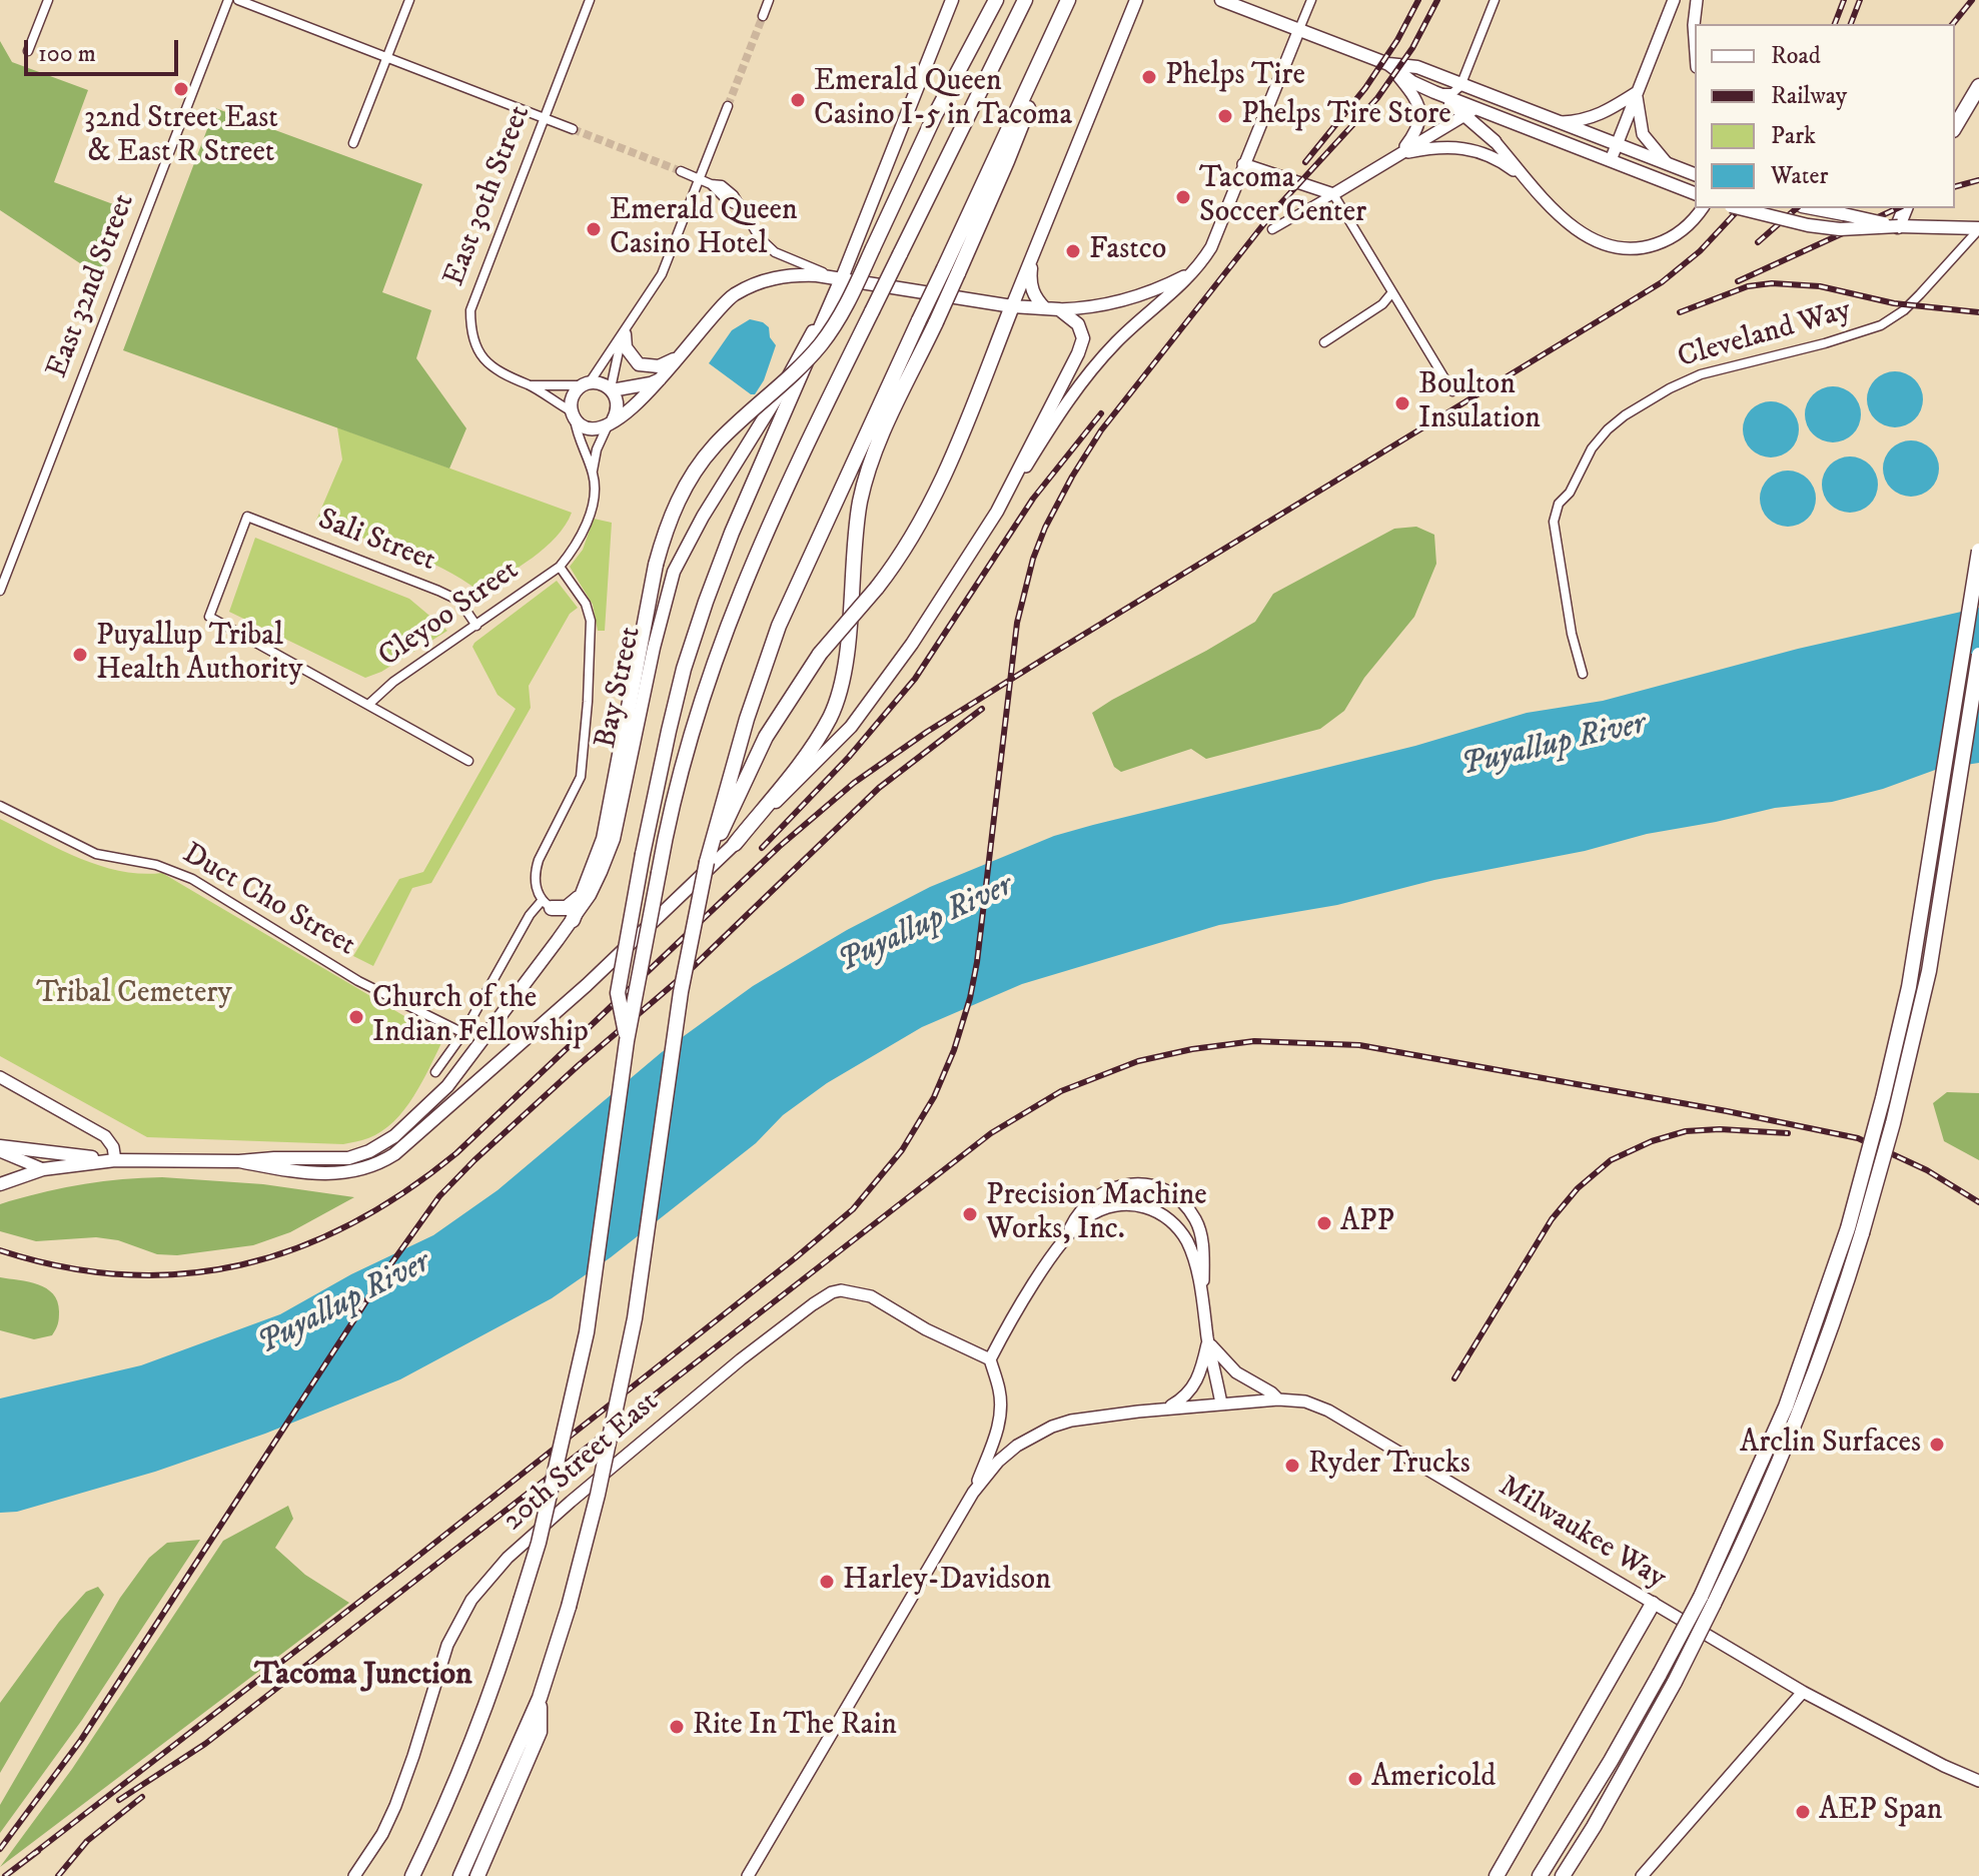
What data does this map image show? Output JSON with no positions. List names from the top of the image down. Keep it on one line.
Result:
{"streets":{"main road":["Bay Street"],"street":["East 30th Street","East 32nd Street","Cleveland Way","Sali Street","Cleyoo Street","Duct Cho Street","20th Street East","Milwaukee Way"]},"crossings":[["Sali Street","Cleyoo Street"]],"districts":["Tacoma Junction"],"water":["Puyallup River"],"parks":["Tribal Cemetery"],"places":["Phelps Tire","32nd Street East & East R Street","Emerald Queen Casino I-5 in Tacoma","Phelps Tire Store","Tacoma Soccer Center","Emerald Queen Casino Hotel","Fastco","Boulton Insulation","Puyallup Tribal Health Authority","Church of the Indian Fellowship","Precision Machine Works, Inc.","APP","Arclin Surfaces","Ryder Trucks","Harley-Davidson","Rite In The Rain","Americold","AEP Span"],"legend":["Road","Railway","Park","Water"],"scale_bar":"100 m"}
